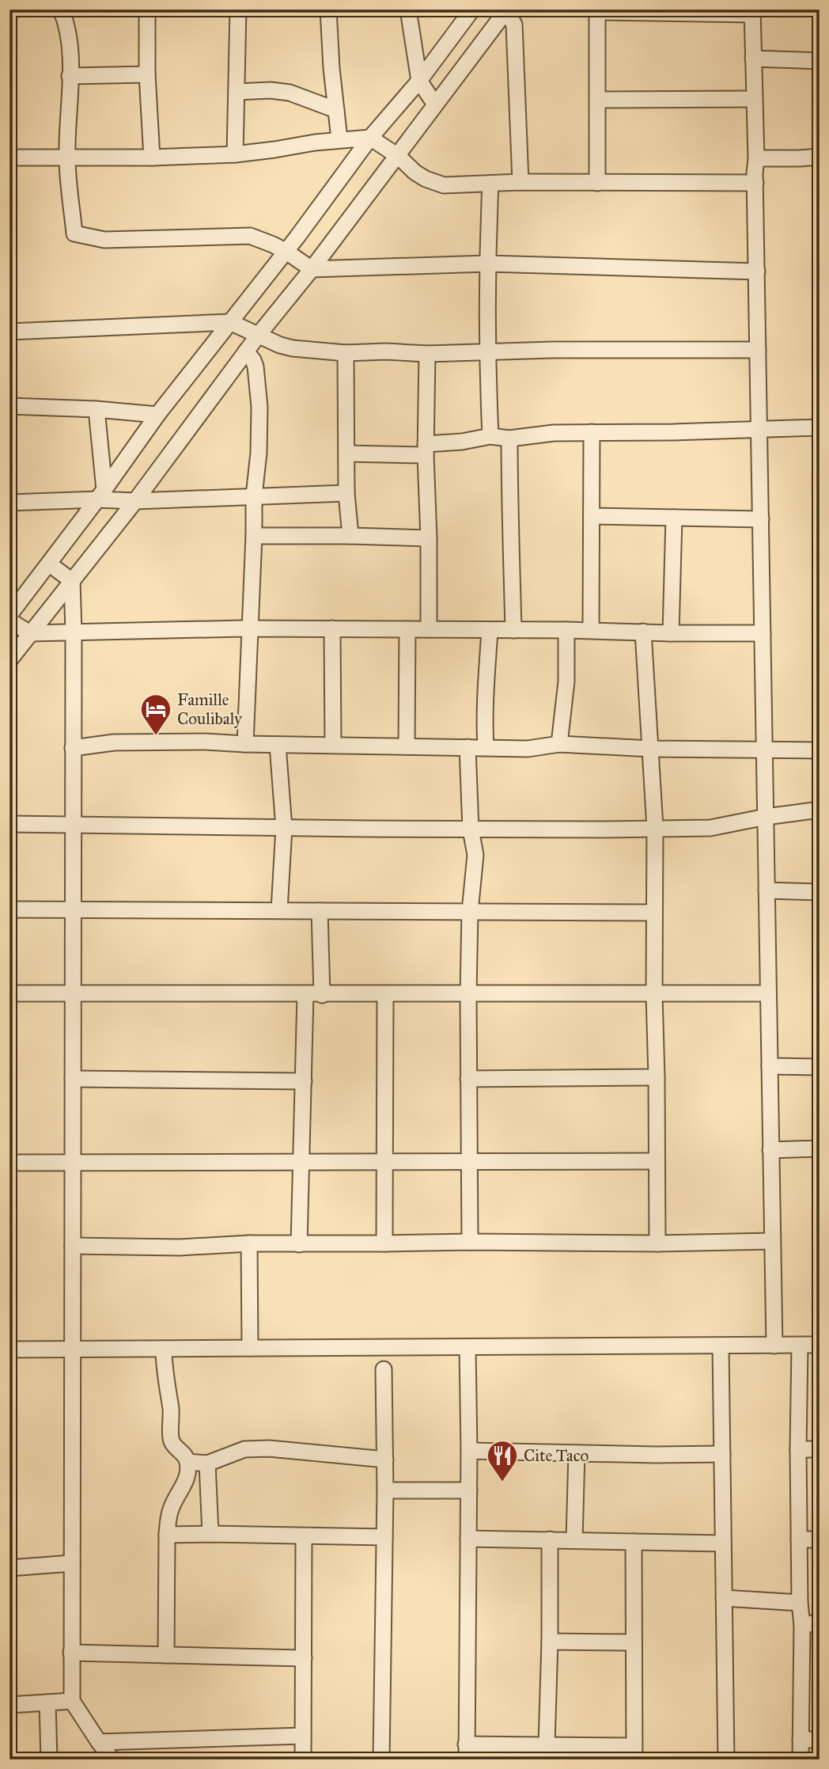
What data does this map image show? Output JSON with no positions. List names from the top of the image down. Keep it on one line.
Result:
{"places":{"hotel":["Famille Coulibaly"],"restaurant":["Cite Taco"]}}
